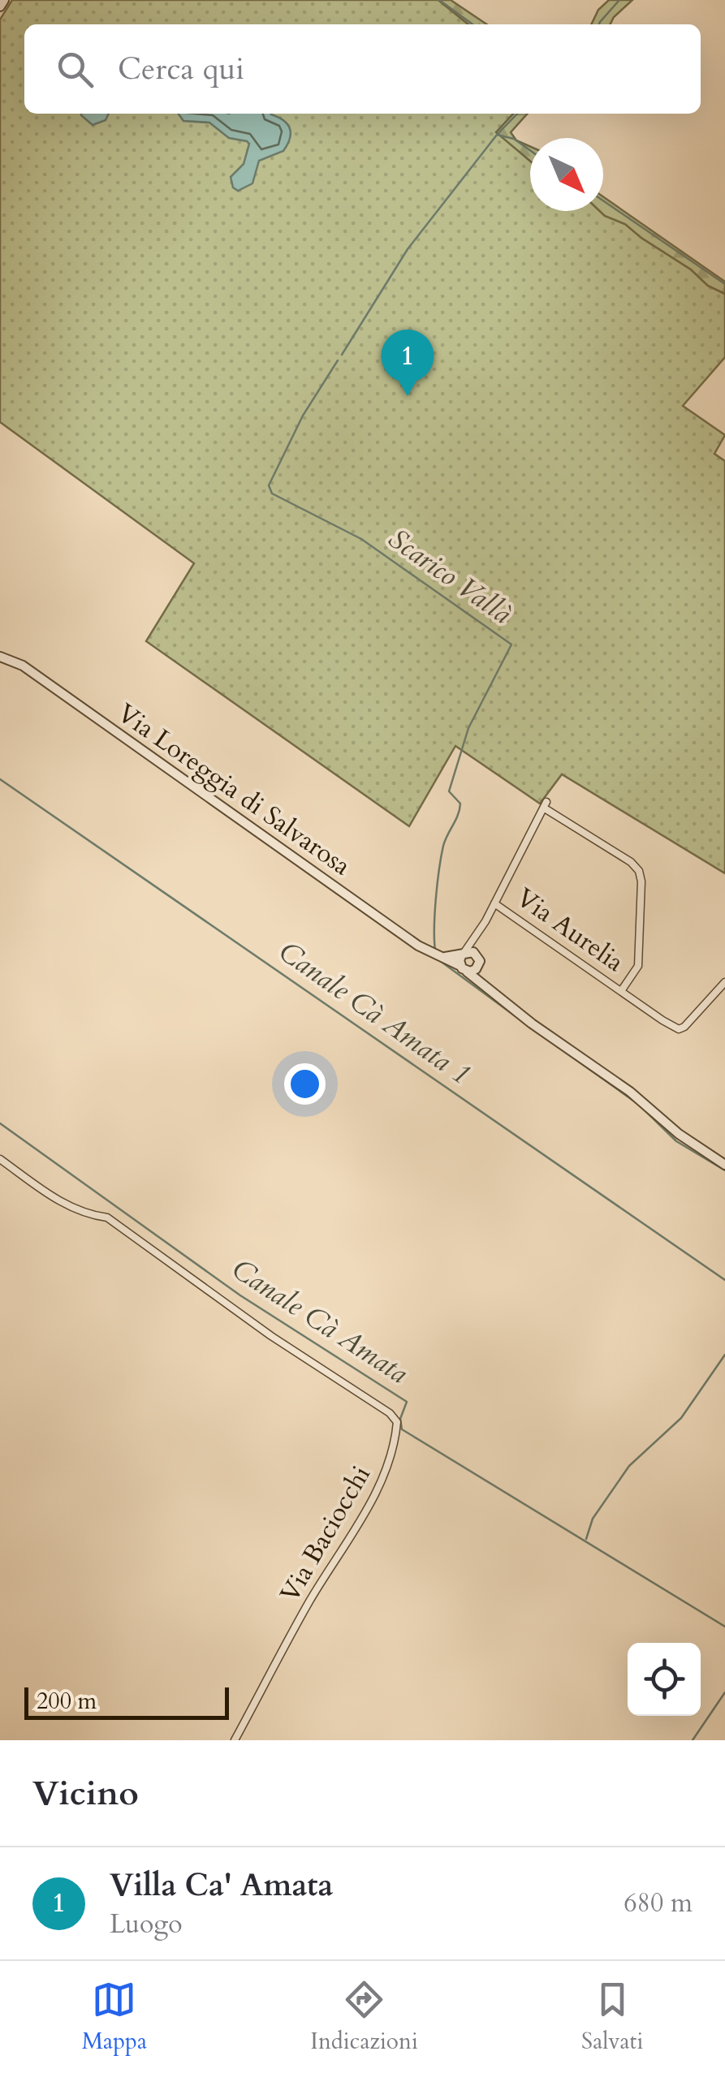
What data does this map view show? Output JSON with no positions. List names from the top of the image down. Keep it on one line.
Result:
{"streets":{"street":["Via Loreggia di Salvarosa","Via Aurelia","Via Baciocchi"]},"water":["Scarico Vallà","Canale Cà Amata 1","Canale Cà Amata"],"scale_bar":"200 m","north":"bottom right","page":{"search":"Cerca qui","pins":"1","scale":"200 m","heading":"Vicino","list":[{"mark":"1","name":"Villa Ca' Amata","note":"Luogo","value":"680 m"}],"nav":["Mappa","Indicazioni","Salvati"]}}
